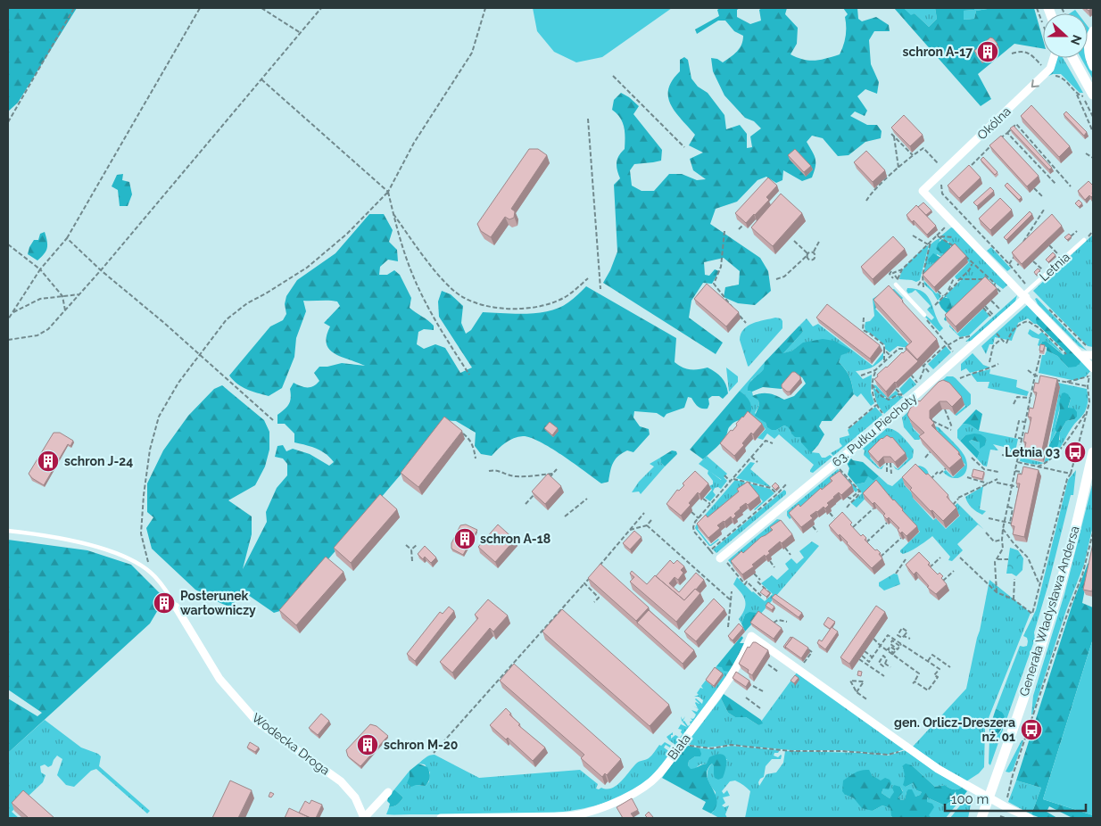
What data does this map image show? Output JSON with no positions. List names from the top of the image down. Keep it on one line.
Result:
{"streets":{"main road":["Generała Władysława Andersa"],"street":["Okólna","63. Pułku Piechoty","Wodecka Droga","Biała"],"lane":["Letnia"]},"crossings":[["Letnia","63. Pułku Piechoty"]],"one_way":["Okólna"],"places":{"building":["schron A-17","schron J-24","schron A-18","Posterunek wartowniczy","schron M-20"],"bus stop":["Letnia 03","gen. Orlicz-Dreszera nż. 01"]},"scale_bar":"100 m","north":"right"}
